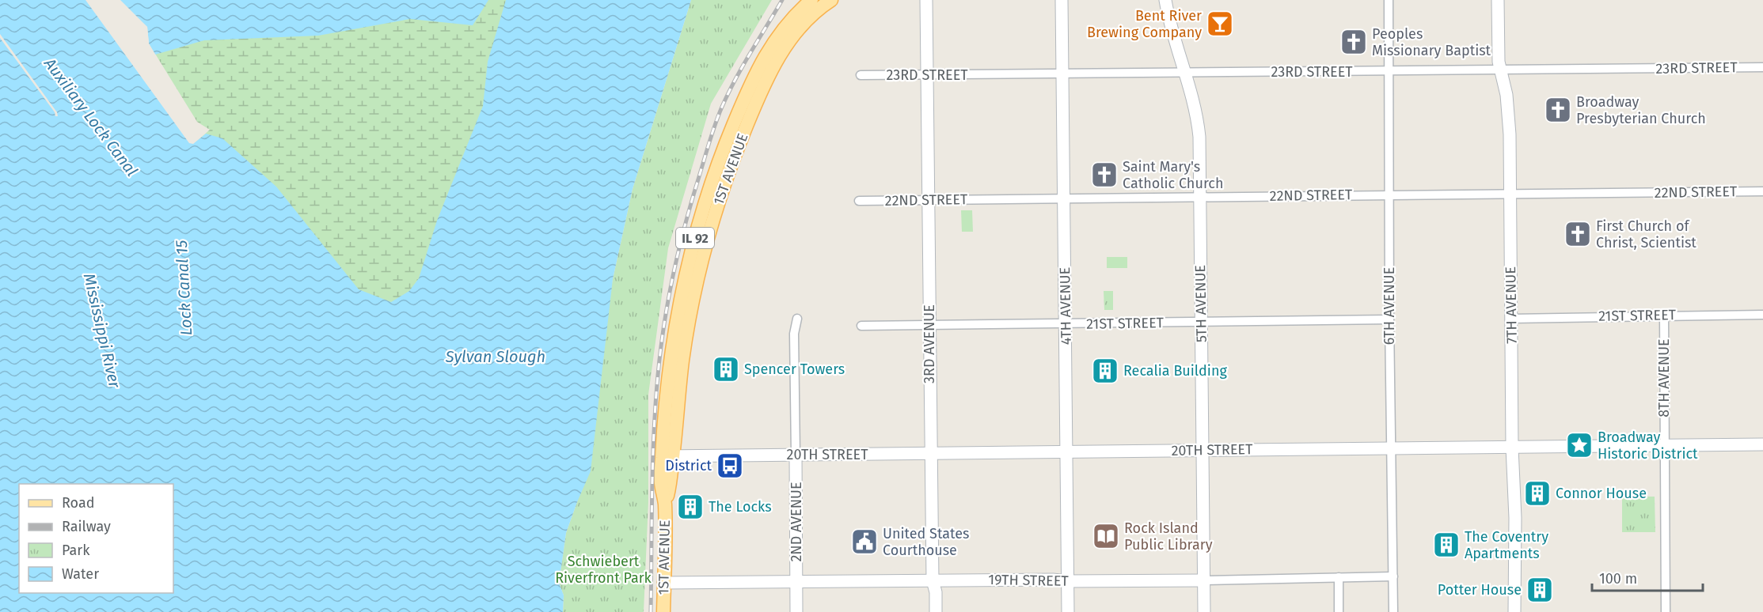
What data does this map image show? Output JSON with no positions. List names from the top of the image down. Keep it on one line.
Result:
{"streets":{"main road":["1ST AVENUE","IL 92"],"street":["23RD STREET","22ND STREET","5TH AVENUE","7TH AVENUE","4TH AVENUE","6TH AVENUE","21ST STREET","3RD AVENUE","8TH AVENUE","20TH STREET","2ND AVENUE","19TH STREET"]},"crossings":[["23RD STREET","5TH AVENUE"],["23RD STREET","7TH AVENUE"],["23RD STREET","4TH AVENUE"],["23RD STREET","6TH AVENUE"],["23RD STREET","3RD AVENUE"],["1ST AVENUE","20TH STREET"],["1ST AVENUE","19TH STREET"],["22ND STREET","5TH AVENUE"],["22ND STREET","7TH AVENUE"],["22ND STREET","4TH AVENUE"],["22ND STREET","6TH AVENUE"],["22ND STREET","3RD AVENUE"],["5TH AVENUE","21ST STREET"],["5TH AVENUE","20TH STREET"],["5TH AVENUE","19TH STREET"],["7TH AVENUE","21ST STREET"],["7TH AVENUE","20TH STREET"],["4TH AVENUE","21ST STREET"],["4TH AVENUE","20TH STREET"],["4TH AVENUE","19TH STREET"],["6TH AVENUE","21ST STREET"],["6TH AVENUE","20TH STREET"],["6TH AVENUE","19TH STREET"],["21ST STREET","3RD AVENUE"],["21ST STREET","8TH AVENUE"],["3RD AVENUE","20TH STREET"],["3RD AVENUE","19TH STREET"],["8TH AVENUE","20TH STREET"],["20TH STREET","2ND AVENUE"],["2ND AVENUE","19TH STREET"]],"water":["Auxiliary Lock Canal","Lock Canal 15","Mississippi River","Sylvan Slough"],"parks":["Schwiebert Riverfront Park"],"places":{"bar":["Bent River Brewing Company"],"church":["Peoples Missionary Baptist","Broadway Presbyterian Church","Saint Mary's Catholic Church","First Church of Christ, Scientist"],"building":["Spencer Towers","Recalia Building","Connor House","The Locks","The Coventry Apartments","Potter House"],"place":["Broadway Historic District"],"bus stop":["District"],"library":["Rock Island Public Library"],"public building":["United States Courthouse"]},"legend":["Road","Railway","Park","Water"],"scale_bar":"100 m"}
